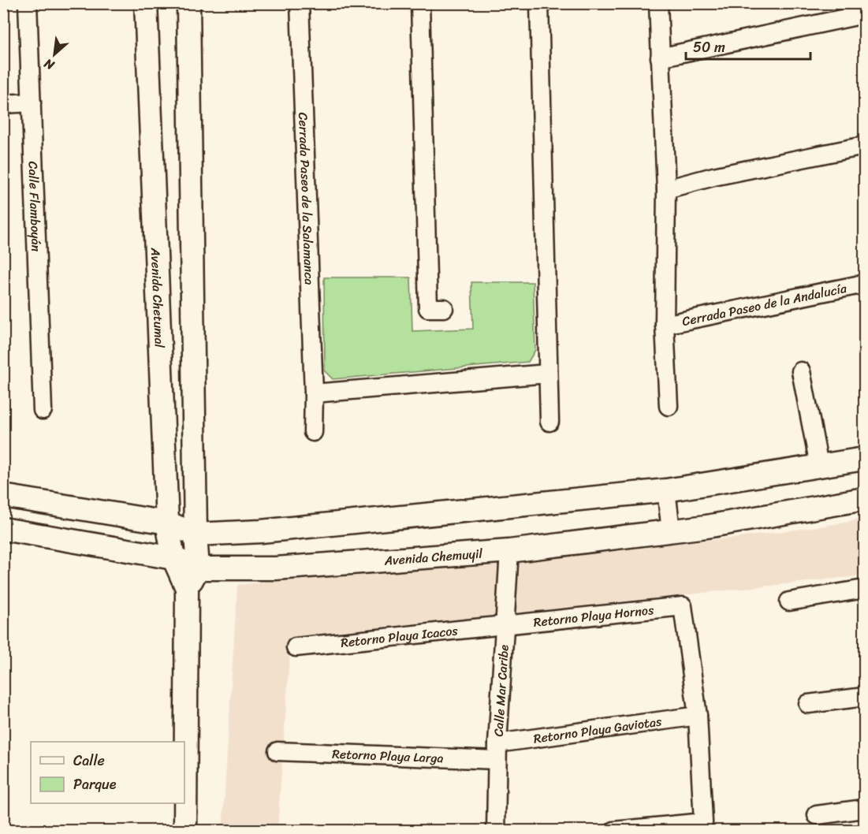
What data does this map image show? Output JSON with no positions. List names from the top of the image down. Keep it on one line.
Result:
{"streets":{"main road":["Avenida Chetumal","Avenida Chemuyil"],"street":["Cerrada Paseo de la Salamanca","Calle Flamboyán","Cerrada Paseo de la Andalucía","Retorno Playa Hornos","Retorno Playa Icacos","Calle Mar Caribe","Retorno Playa Gaviotas","Retorno Playa Larga"]},"crossings":[["Avenida Chetumal","Avenida Chemuyil"],["Avenida Chemuyil","Calle Mar Caribe"],["Retorno Playa Hornos","Retorno Playa Icacos"],["Retorno Playa Hornos","Calle Mar Caribe"],["Retorno Playa Hornos","Retorno Playa Gaviotas"],["Retorno Playa Icacos","Calle Mar Caribe"],["Calle Mar Caribe","Retorno Playa Gaviotas"],["Calle Mar Caribe","Retorno Playa Larga"],["Retorno Playa Gaviotas","Retorno Playa Larga"]],"legend":["Calle","Parque"],"scale_bar":"50 m","north":"bottom left"}
